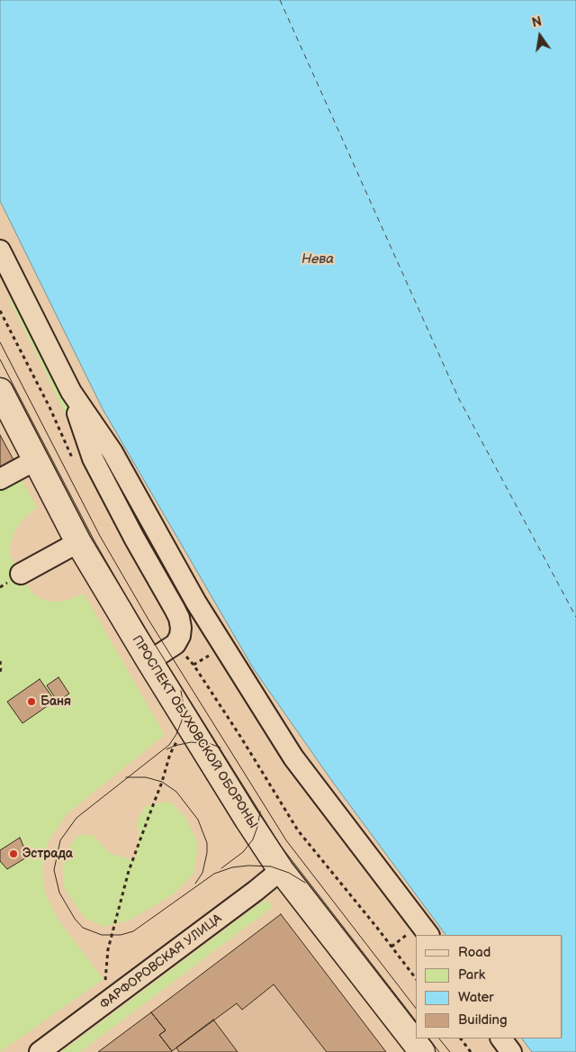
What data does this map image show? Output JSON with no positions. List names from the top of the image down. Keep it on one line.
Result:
{"streets":{"main road":["ПРОСПЕКТ ОБУХОВСКОЙ ОБОРОНЫ"],"street":["ФАРФОРОВСКАЯ УЛИЦА"]},"crossings":[["ПРОСПЕКТ ОБУХОВСКОЙ ОБОРОНЫ","ФАРФОРОВСКАЯ УЛИЦА"]],"water":["Нева"],"places":["Баня","Эстрада"],"legend":["Road","Park","Water","Building"],"north":"top"}
